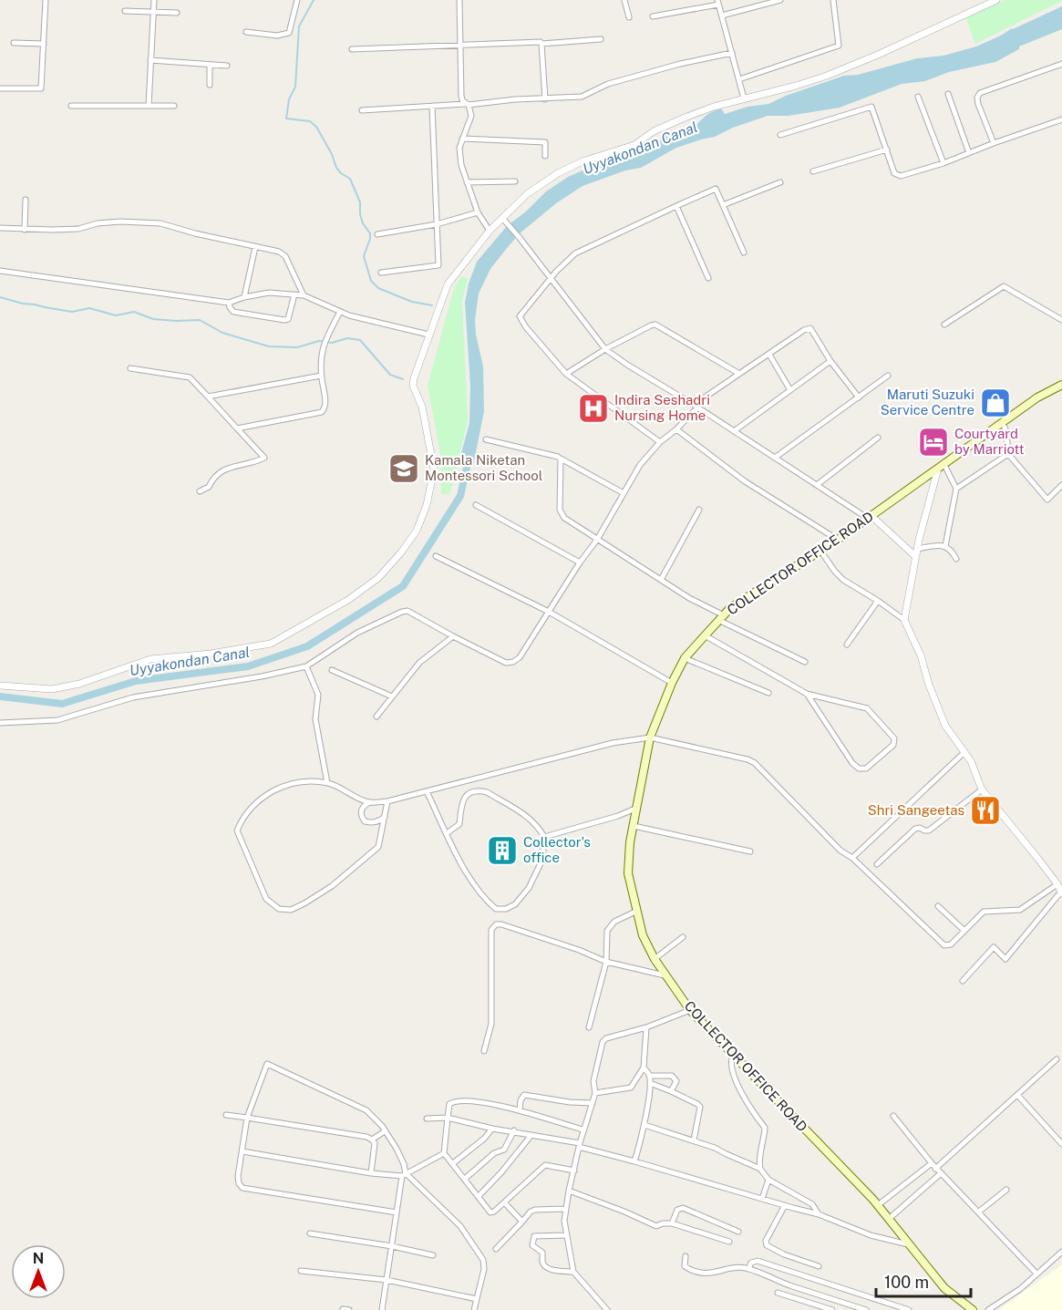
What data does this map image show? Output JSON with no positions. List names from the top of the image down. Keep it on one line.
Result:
{"streets":{"main road":["COLLECTOR OFFICE ROAD"]},"water":["Uyyakondan Canal"],"places":{"shop":["Maruti Suzuki Service Centre"],"hospital":["Indira Seshadri Nursing Home"],"hotel":["Courtyard by Marriott"],"school or university":["Kamala Niketan Montessori School"],"restaurant":["Shri Sangeetas"],"building":["Collector's office"]},"scale_bar":"100 m","north":"top"}
